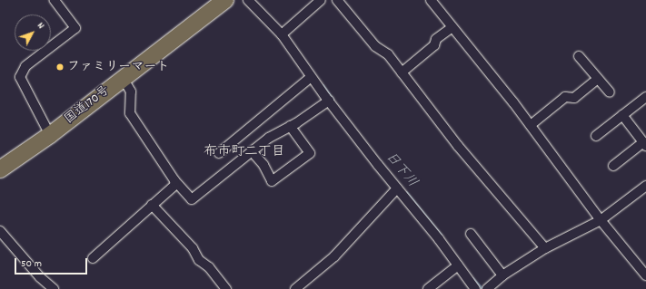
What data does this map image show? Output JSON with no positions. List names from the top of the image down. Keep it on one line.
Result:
{"streets":{"highway":["国道170号"]},"districts":["布市町二丁目"],"water":["日下川"],"places":["ファミリーマート"],"scale_bar":"50 m","north":"top right"}
